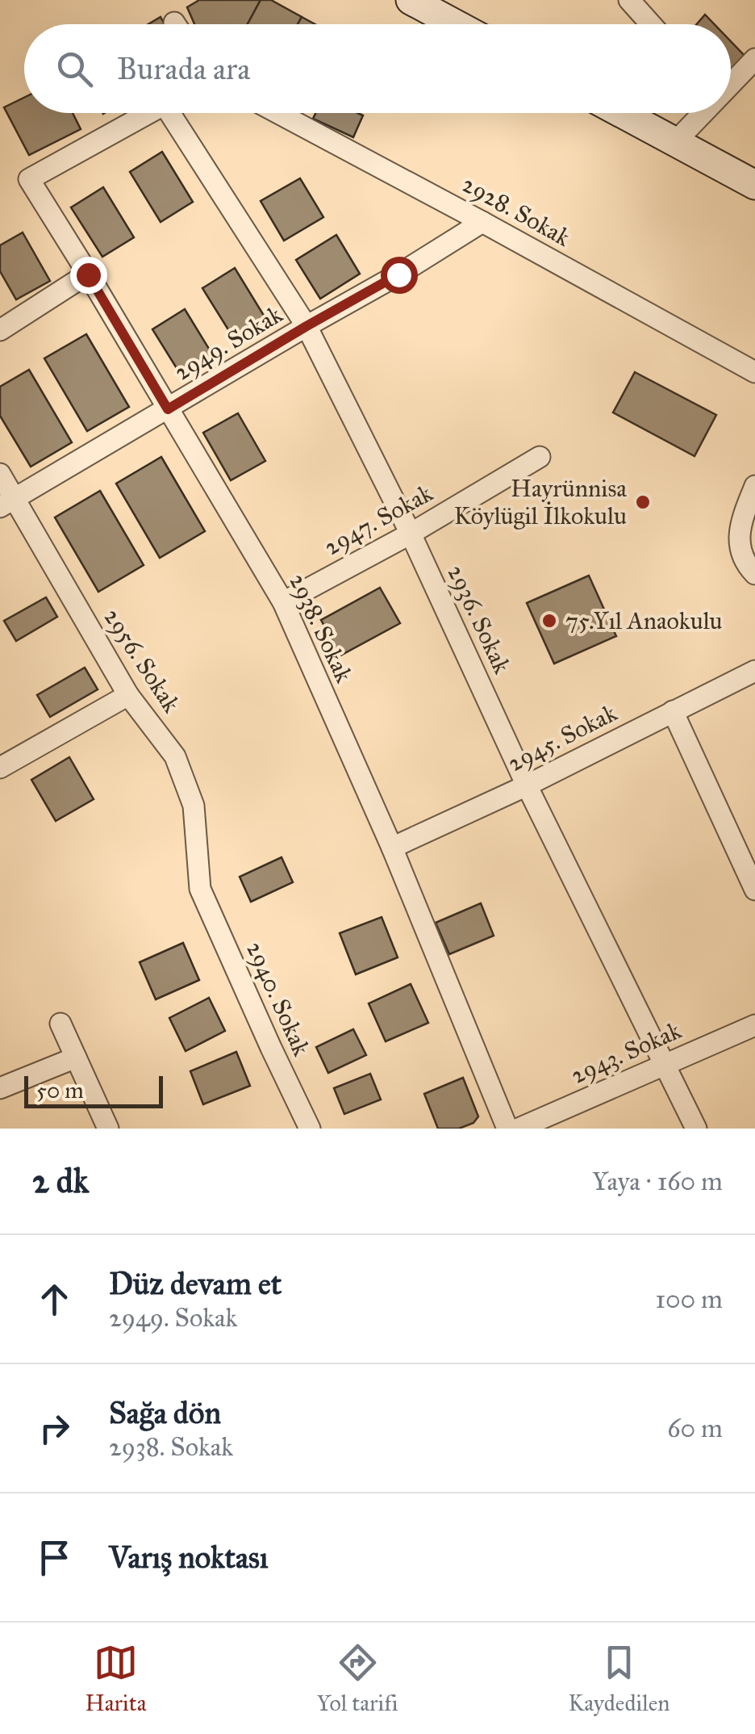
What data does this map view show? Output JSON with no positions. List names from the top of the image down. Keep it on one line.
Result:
{"streets":{"street":["2928. Sokak","2949. Sokak","2947. Sokak","2936. Sokak","2938. Sokak","2956. Sokak","2945. Sokak","2940. Sokak","2943. Sokak"]},"crossings":[["2928. Sokak","2949. Sokak"],["2949. Sokak","2936. Sokak"],["2949. Sokak","2938. Sokak"],["2949. Sokak","2956. Sokak"],["2947. Sokak","2936. Sokak"],["2947. Sokak","2938. Sokak"],["2936. Sokak","2945. Sokak"],["2936. Sokak","2943. Sokak"],["2938. Sokak","2945. Sokak"],["2956. Sokak","2940. Sokak"]],"places":["Hayrünnisa Köylügil İlkokulu","75.Yıl Anaokulu"],"scale_bar":"50 m","page":{"search":"Burada ara","scale":"50 m","heading":["2 dk","Yaya · 160 m"],"list":[["Düz devam et","2949. Sokak","100 m"],["Sağa dön","2938. Sokak","60 m"],"Varış noktası"],"nav":["Harita","Yol tarifi","Kaydedilen"]}}
